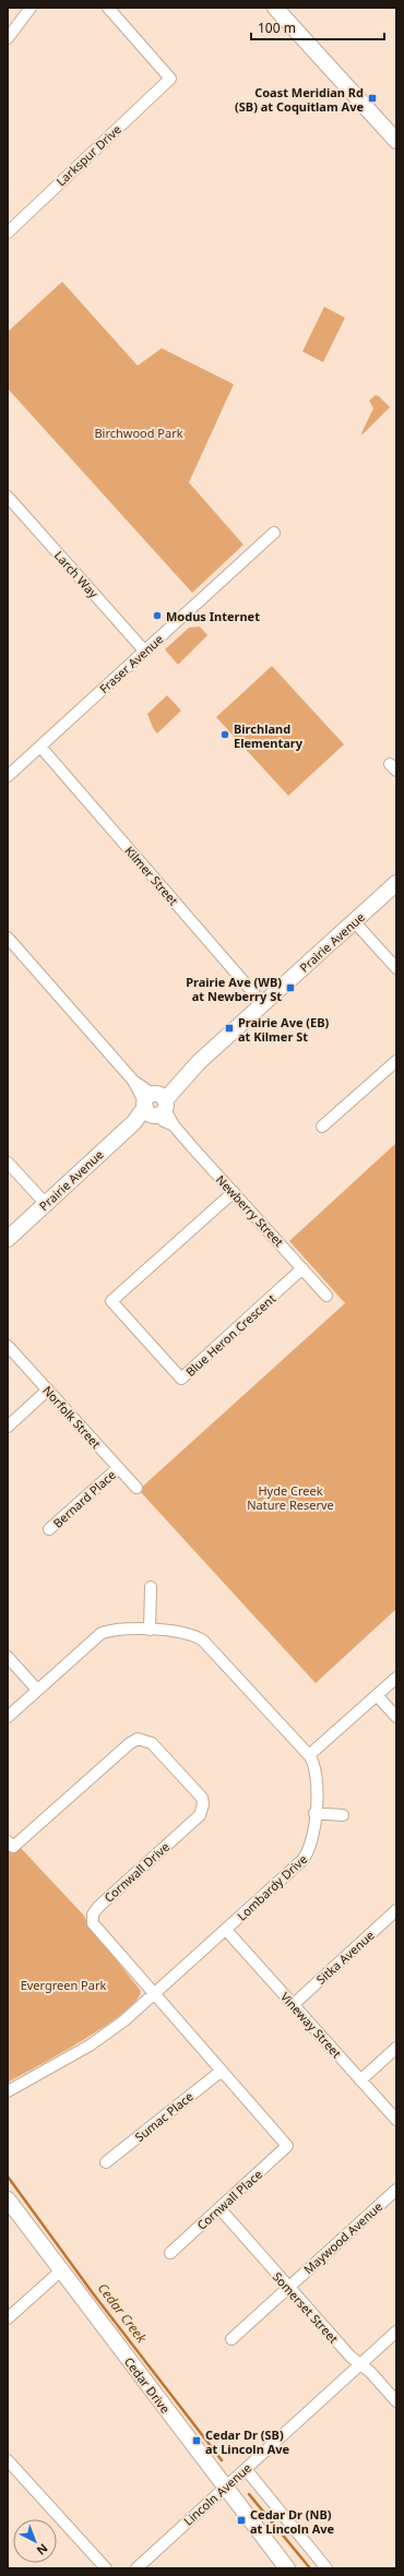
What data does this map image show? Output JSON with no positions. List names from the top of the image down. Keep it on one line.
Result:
{"streets":{"main road":["Prairie Avenue","Cedar Drive"],"street":["Larkspur Drive","Larch Way","Fraser Avenue","Kilmer Street","Newberry Street","Blue Heron Crescent","Norfolk Street","Bernard Place","Cornwall Drive","Lombardy Drive","Sitka Avenue","Vineway Street","Sumac Place","Cornwall Place","Maywood Avenue","Somerset Street","Lincoln Avenue"]},"crossings":[["Larch Way","Fraser Avenue"],["Fraser Avenue","Kilmer Street"],["Kilmer Street","Prairie Avenue"],["Prairie Avenue","Newberry Street"],["Newberry Street","Blue Heron Crescent"],["Norfolk Street","Bernard Place"],["Cornwall Drive","Lombardy Drive"],["Cornwall Drive","Sumac Place"],["Cornwall Drive","Cornwall Place"],["Lombardy Drive","Vineway Street"],["Sitka Avenue","Vineway Street"],["Cornwall Place","Somerset Street"],["Maywood Avenue","Somerset Street"],["Somerset Street","Lincoln Avenue"],["Cedar Drive","Lincoln Avenue"]],"water":["Cedar Creek"],"parks":["Birchwood Park","Hyde Creek Nature Reserve","Evergreen Park"],"places":{"transit":["Coast Meridian Rd (SB) at Coquitlam Ave","Prairie Ave (WB) at Newberry St","Prairie Ave (EB) at Kilmer St","Cedar Dr (SB) at Lincoln Ave","Cedar Dr (NB) at Lincoln Ave"],"other":["Modus Internet","Birchland Elementary"]},"scale_bar":"100 m","north":"bottom right"}
